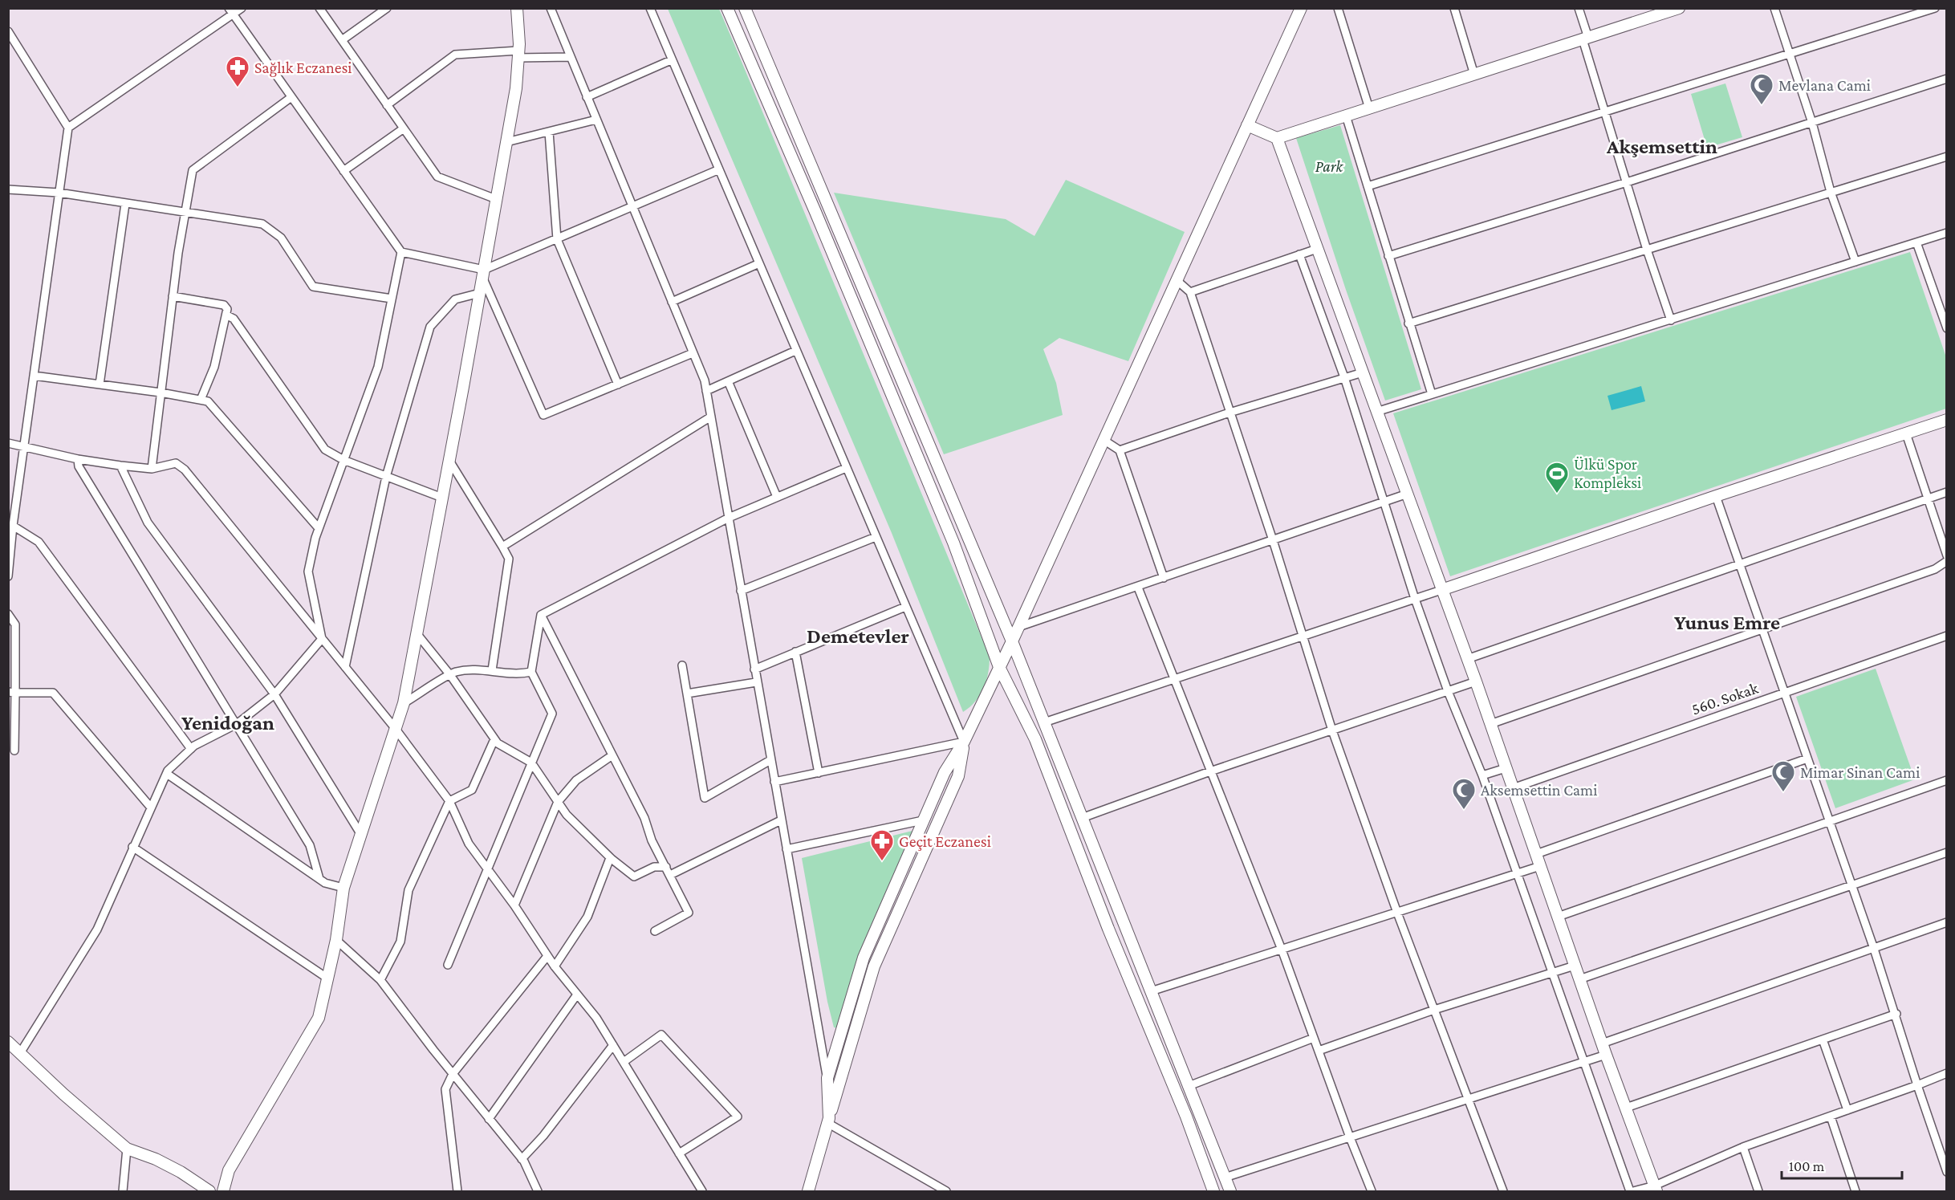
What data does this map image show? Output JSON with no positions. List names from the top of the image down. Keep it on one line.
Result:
{"streets":{"street":["560. Sokak"]},"districts":["Akşemsettin","Yunus Emre","Demetevler","Yenidoğan"],"parks":["Park"],"places":{"pharmacy":["Sağlık Eczanesi","Geçit Eczanesi"],"mosque":["Mevlana Cami","Mimar Sinan Cami","Aksemsettin Cami"],"sports":["Ülkü Spor Kompleksi"]},"scale_bar":"100 m"}
